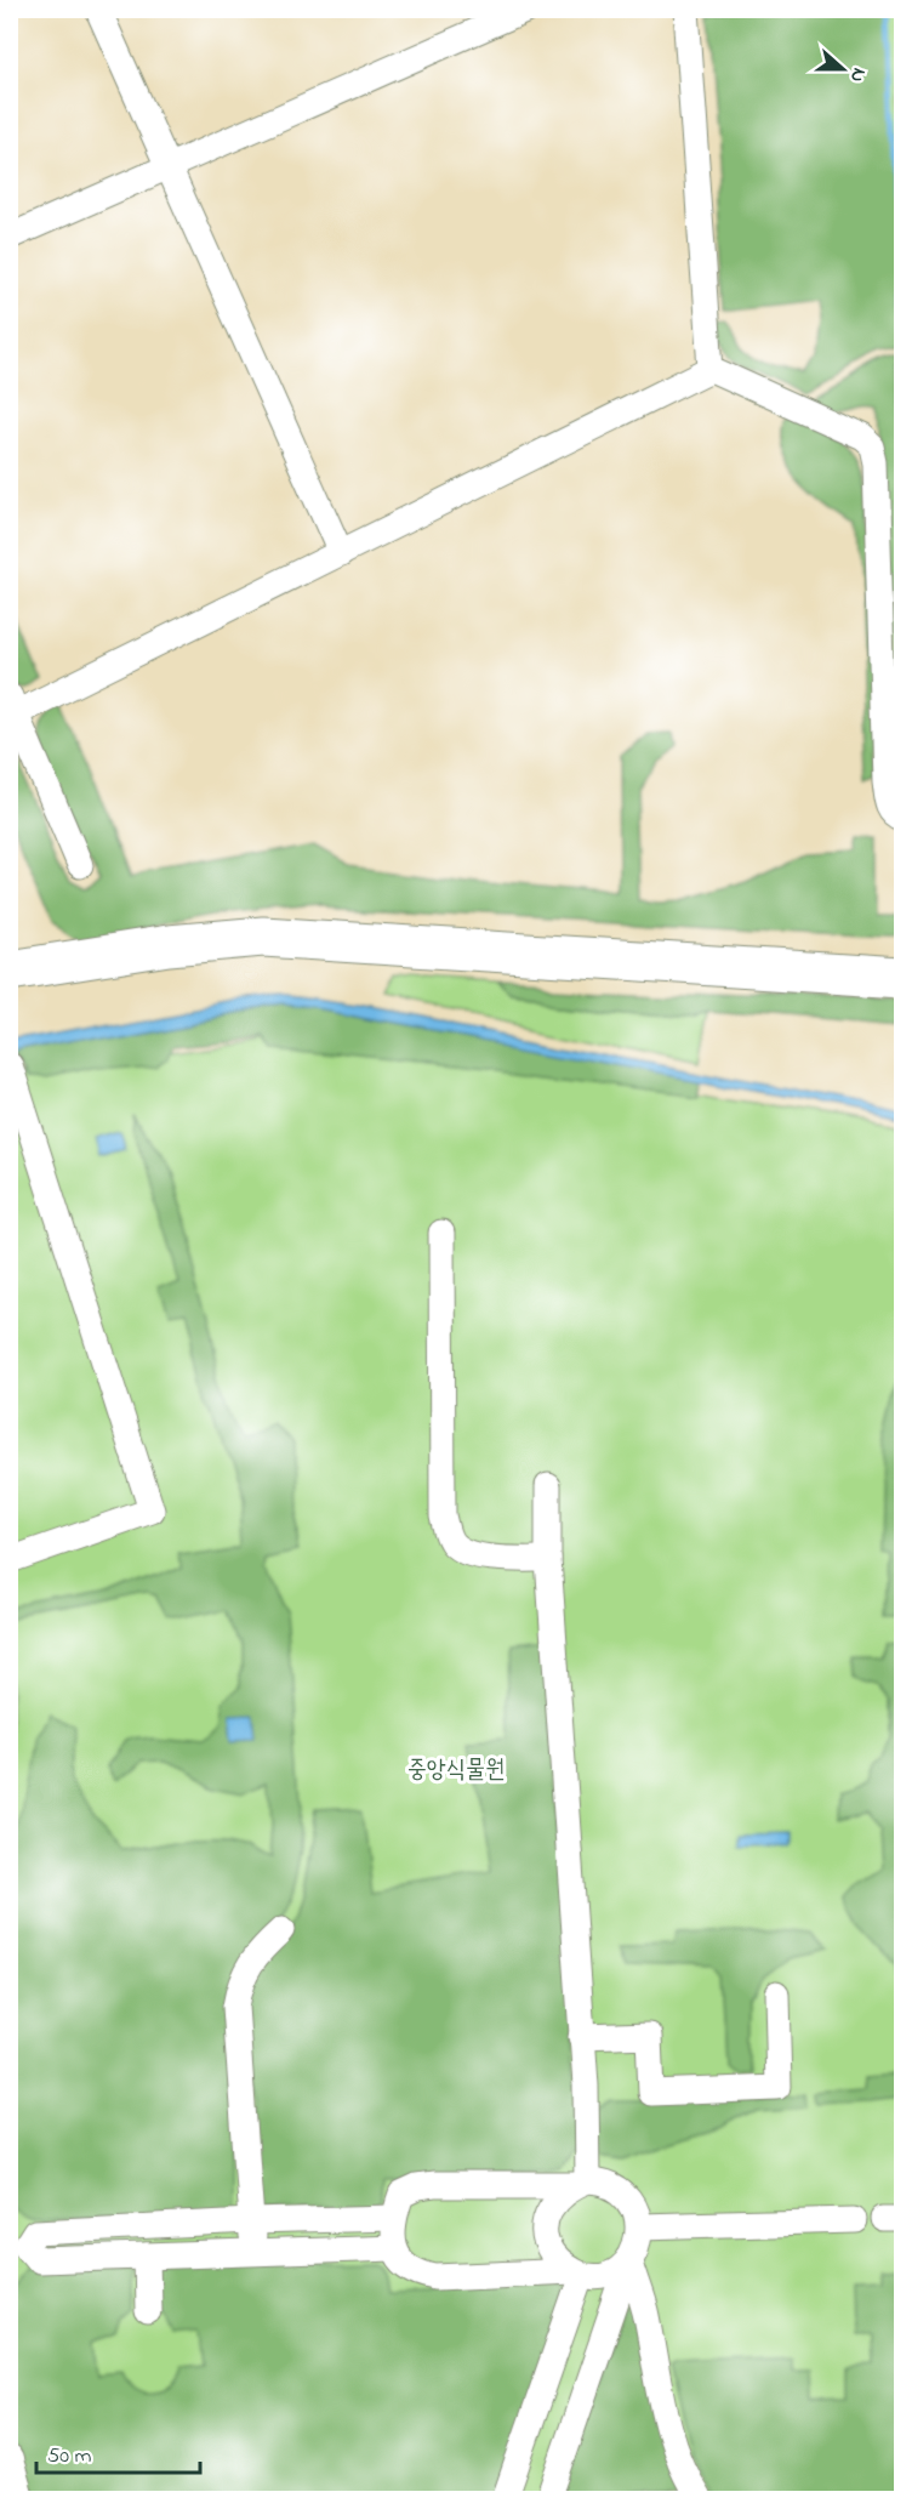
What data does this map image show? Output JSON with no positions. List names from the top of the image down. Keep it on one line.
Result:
{"parks":["중앙식물원"],"scale_bar":"50 m","north":"right"}
